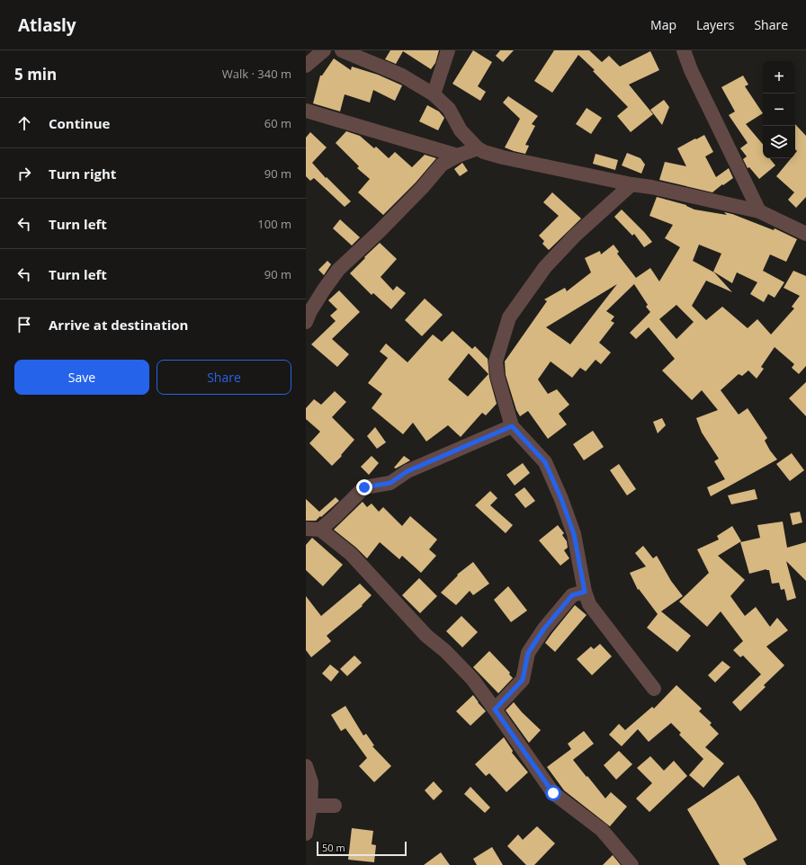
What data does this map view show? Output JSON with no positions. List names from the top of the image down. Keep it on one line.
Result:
{"scale_bar":"50 m","page":{"header":"Atlasly","nav":["Map","Layers","Share"],"heading":["5 min","Walk · 340 m"],"map_buttons":["+","−"],"list":[["Continue","60 m"],["Turn right","90 m"],["Turn left","100 m"],["Turn left","90 m"],"Arrive at destination"],"buttons":["Save","Share"],"scale":"50 m"}}
